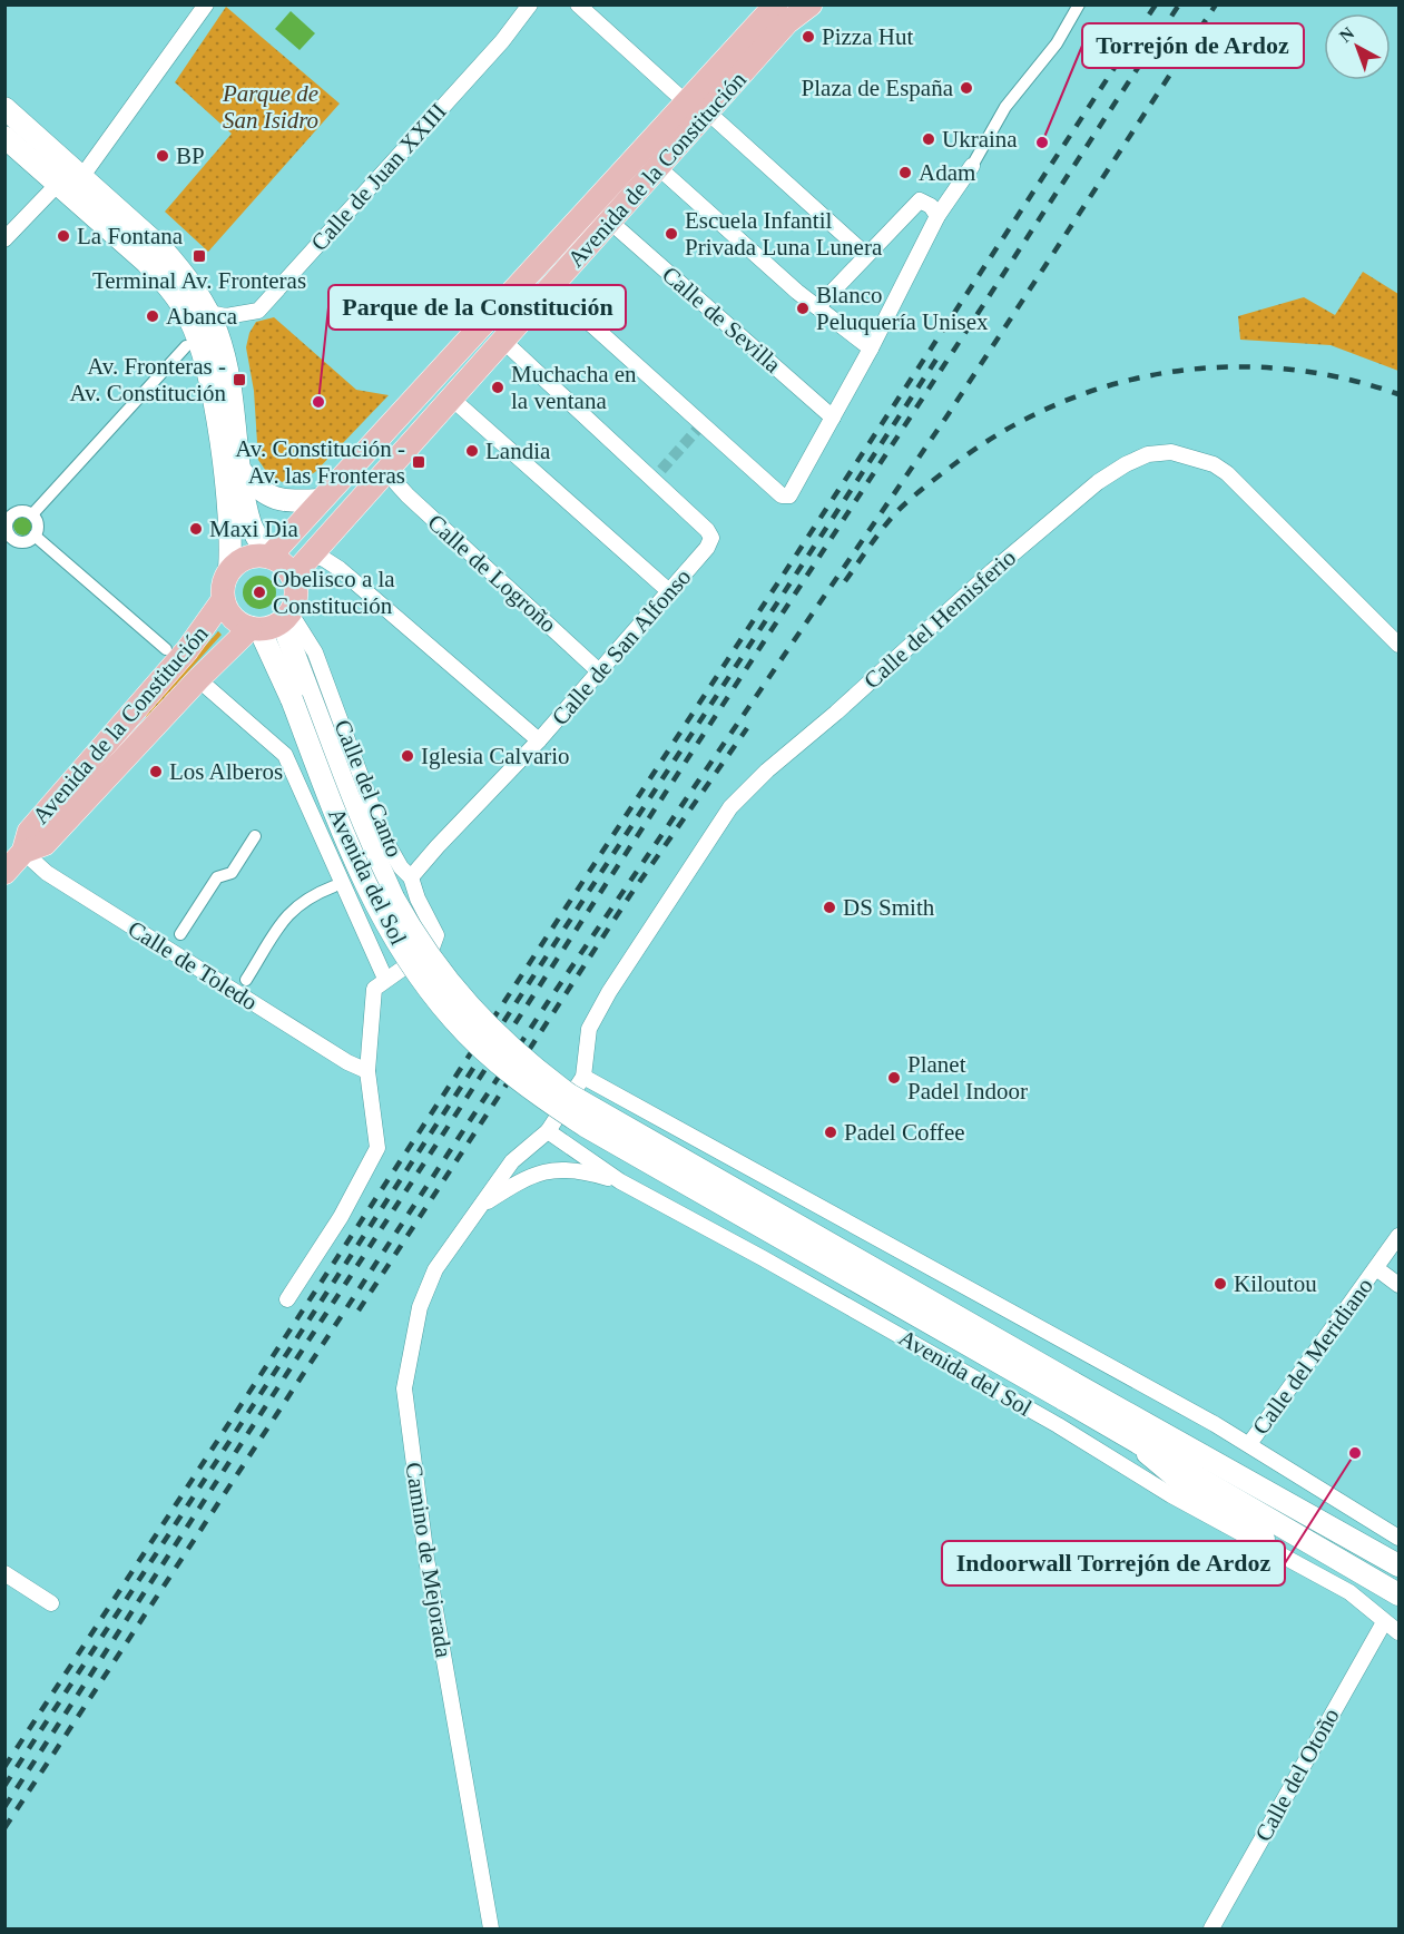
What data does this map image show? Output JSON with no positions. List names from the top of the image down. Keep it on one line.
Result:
{"streets":{"main road":["Avenida de la Constitución","Avenida del Sol"],"street":["Calle de Juan XXIII","Calle de Sevilla","Calle de Logroño","Calle del Hemisferio","Calle de San Alfonso","Calle del Canto","Calle de Toledo","Calle del Meridiano","Camino de Mejorada","Calle del Otoño"]},"crossings":[["Avenida de la Constitución","Calle de Sevilla"],["Avenida de la Constitución","Calle de Logroño"],["Avenida de la Constitución","Calle de San Alfonso"],["Avenida de la Constitución","Calle del Canto"],["Avenida de la Constitución","Avenida del Sol"],["Avenida de la Constitución","Calle de Toledo"],["Calle de Logroño","Calle de San Alfonso"],["Calle de San Alfonso","Calle del Canto"],["Calle del Canto","Avenida del Sol"],["Avenida del Sol","Camino de Mejorada"],["Avenida del Sol","Calle del Otoño"]],"parks":["Parque de San Isidro"],"places":{"other":["Pizza Hut","Plaza de España","Ukraina","Torrejón de Ardoz","BP","Adam","Escuela Infantil Privada Luna Lunera","La Fontana","Blanco Peluquería Unisex","Abanca","Muchacha en la ventana","Parque de la Constitución","Landia","Maxi Dia","Obelisco a la Constitución","Iglesia Calvario","Los Alberos","DS Smith","Planet Padel Indoor","Padel Coffee","Kiloutou","Indoorwall Torrejón de Ardoz"],"transit":["Terminal Av. Fronteras","Av. Fronteras - Av. Constitución","Av. Constitución - Av. las Fronteras"]},"north":"top left"}
